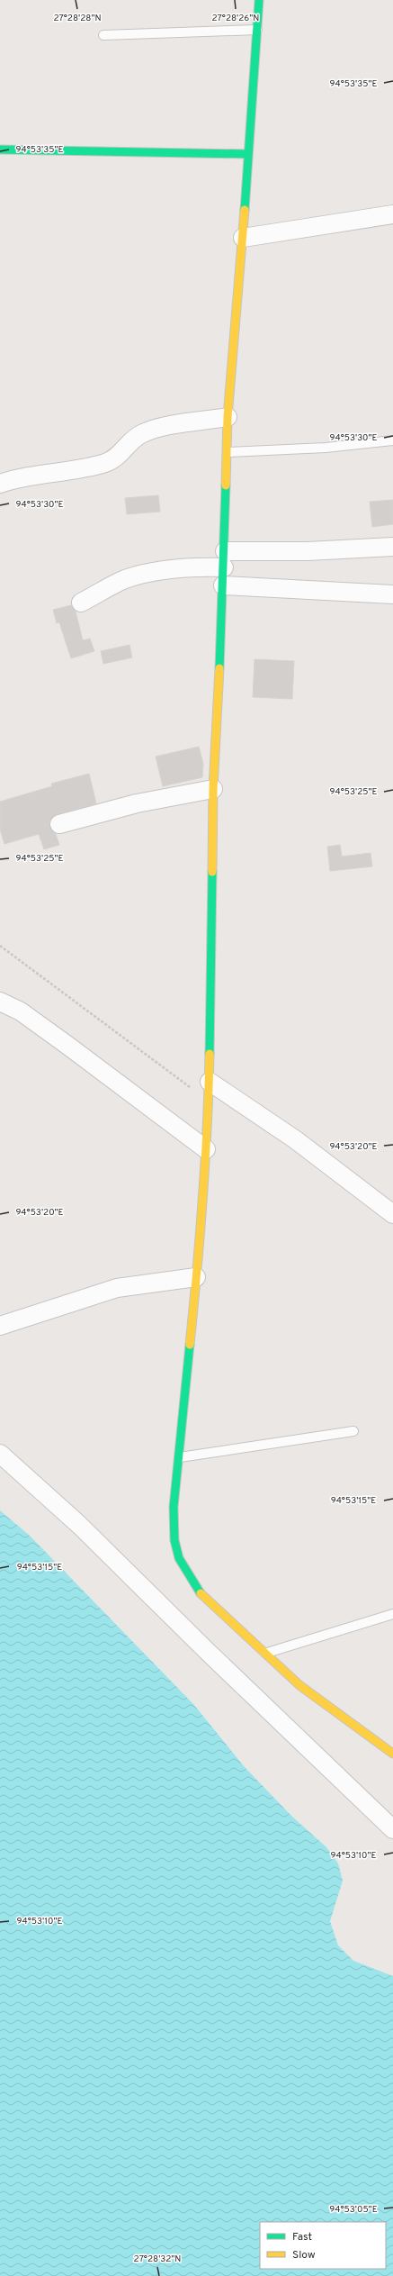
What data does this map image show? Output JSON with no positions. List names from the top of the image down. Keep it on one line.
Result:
{"legend":["Fast","Slow"],"coordinates":["27°28'28\"N","27°28'26\"N","94°53'35\"E","94°53'30\"E","94°53'25\"E","94°53'20\"E","94°53'15\"E","94°53'10\"E","94°53'05\"E","27°28'32\"N"]}
